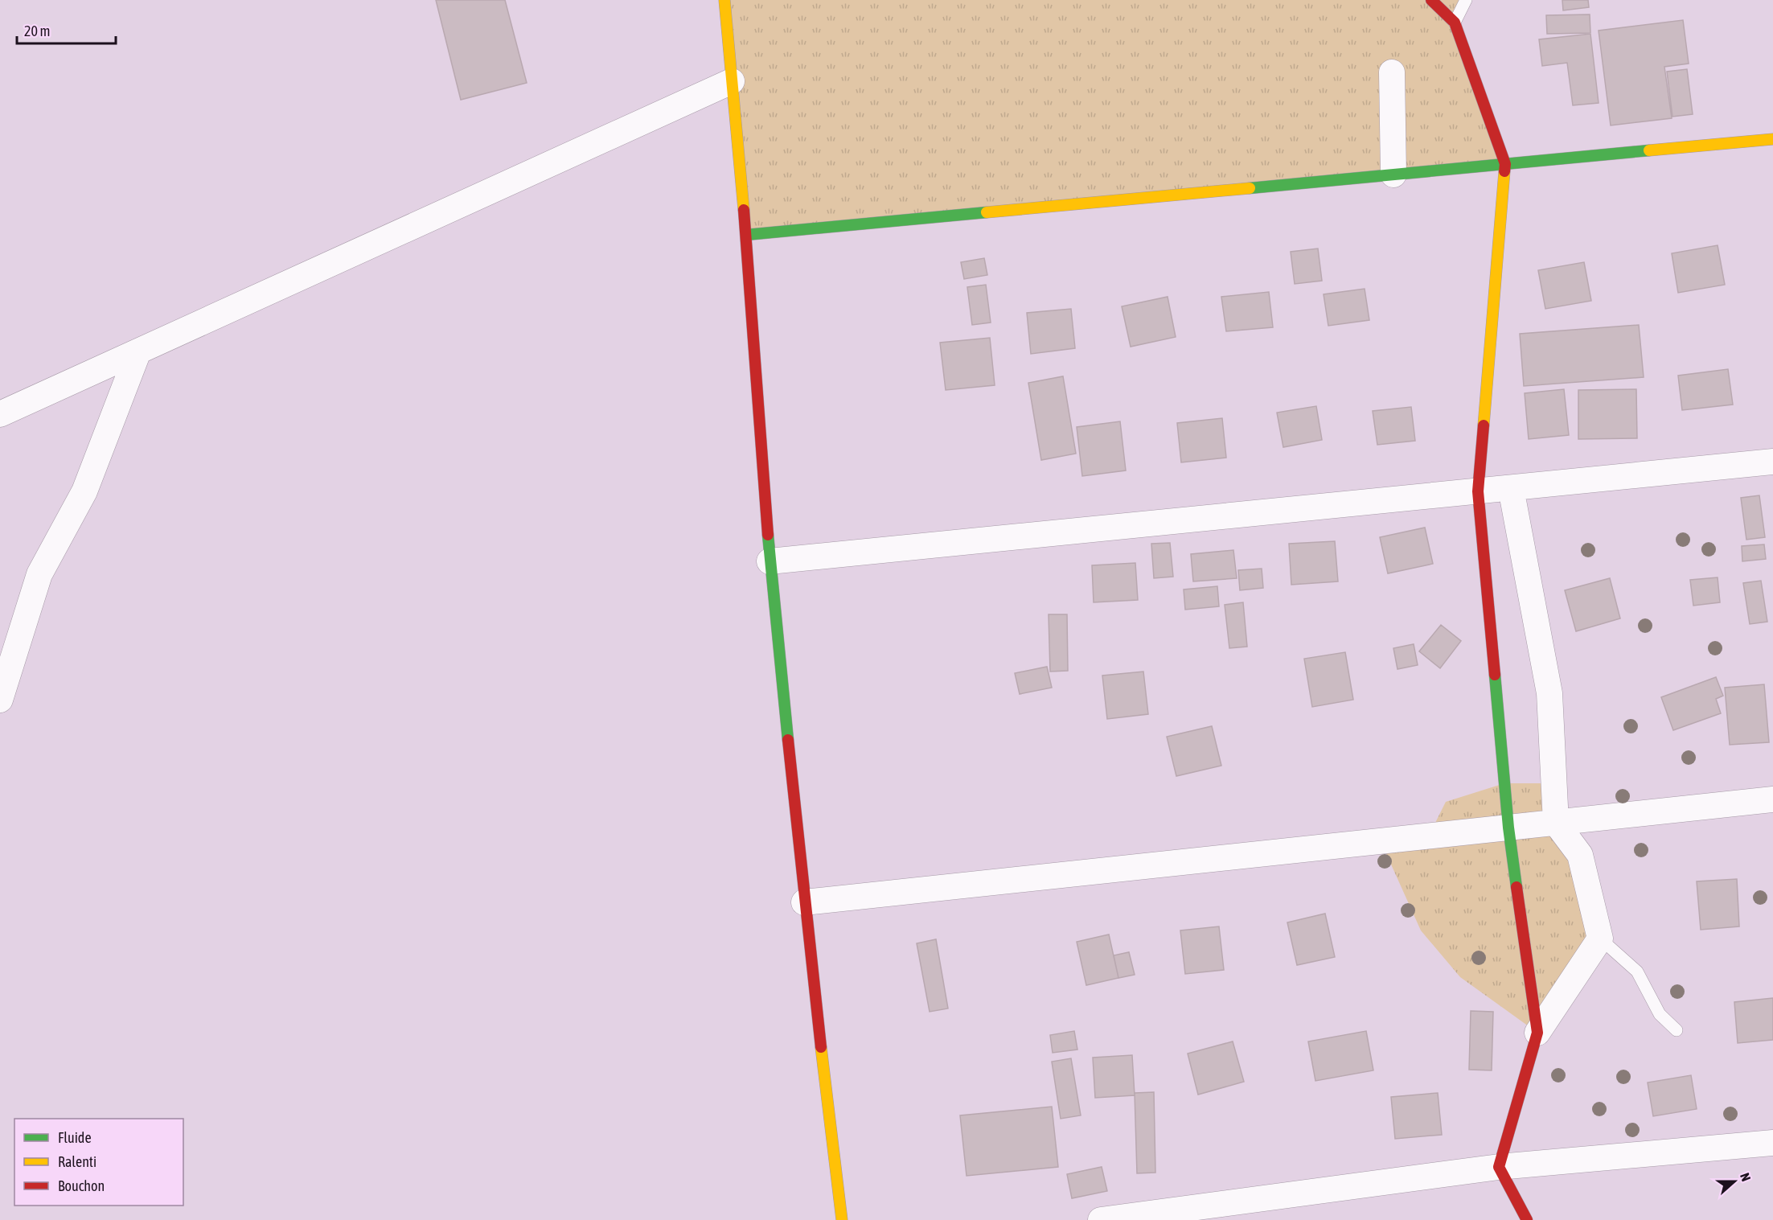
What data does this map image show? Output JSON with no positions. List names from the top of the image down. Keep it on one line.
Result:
{"legend":["Fluide","Ralenti","Bouchon"],"scale_bar":"20 m","north":"right"}
